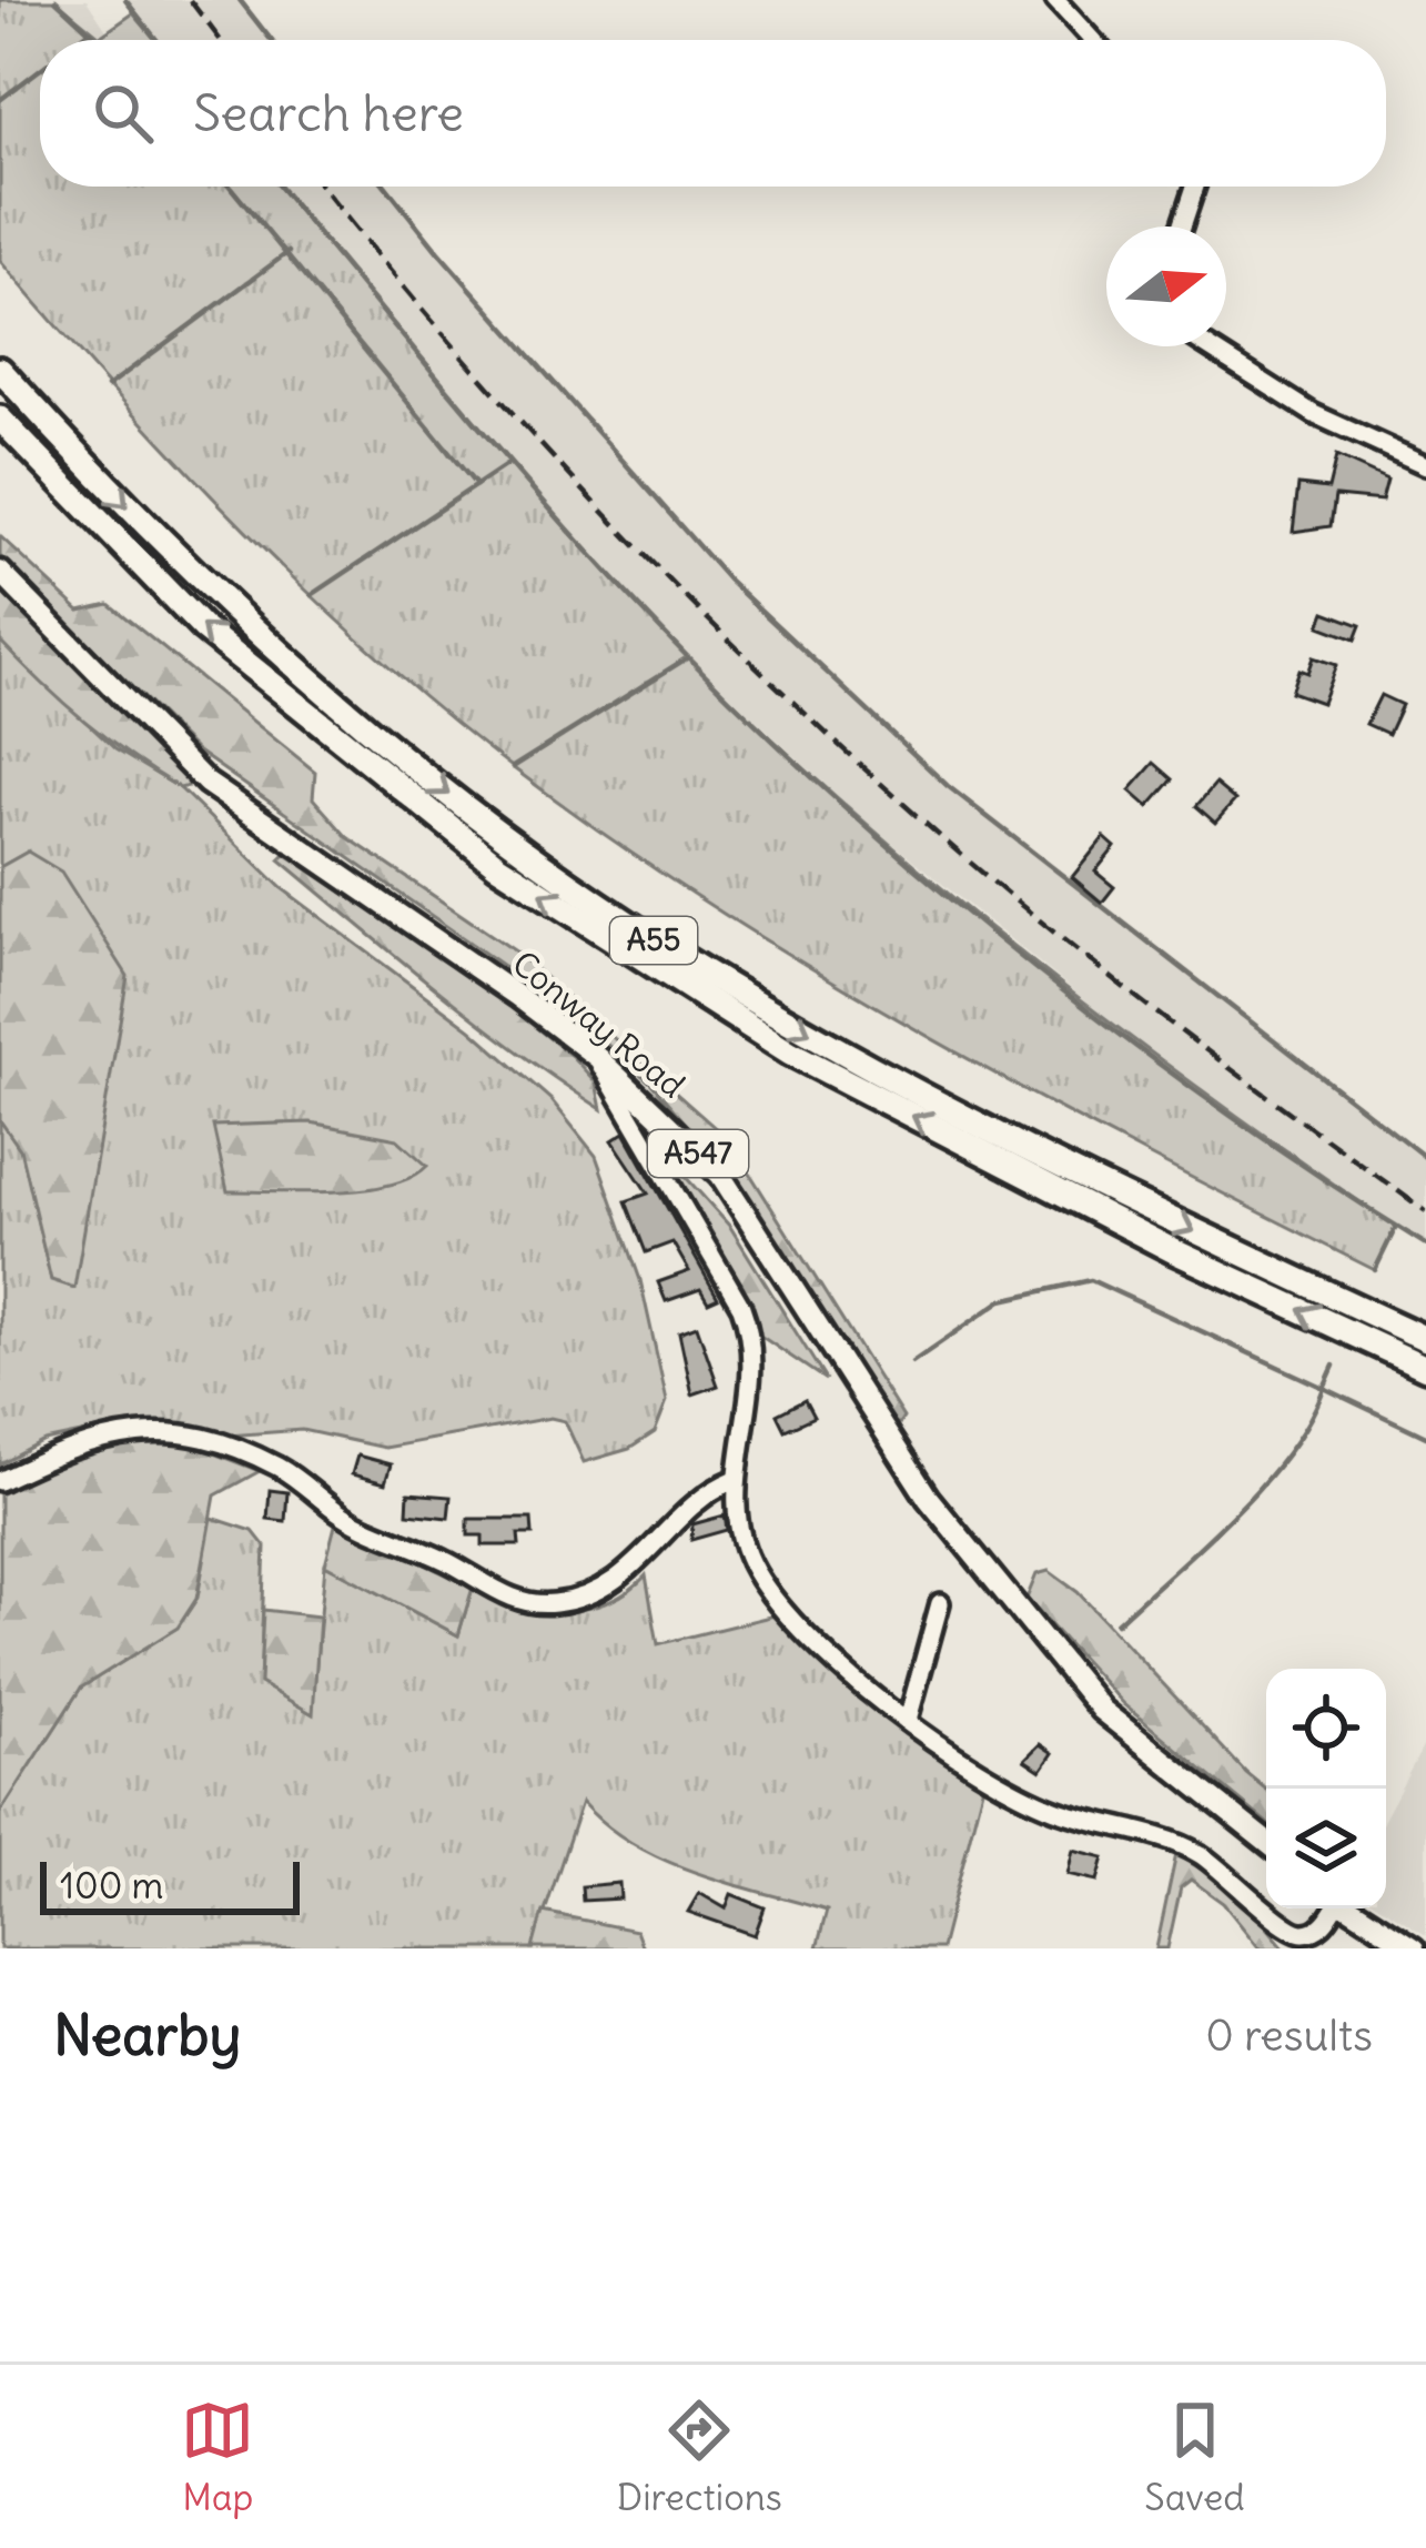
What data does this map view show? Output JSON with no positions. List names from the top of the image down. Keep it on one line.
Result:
{"streets":{"highway":["A55"],"main road":["Conway Road","A547"]},"scale_bar":"100 m","north":"right","page":{"search":"Search here","scale":"100 m","heading":["Nearby","0 results"],"nav":["Map","Directions","Saved"]}}
